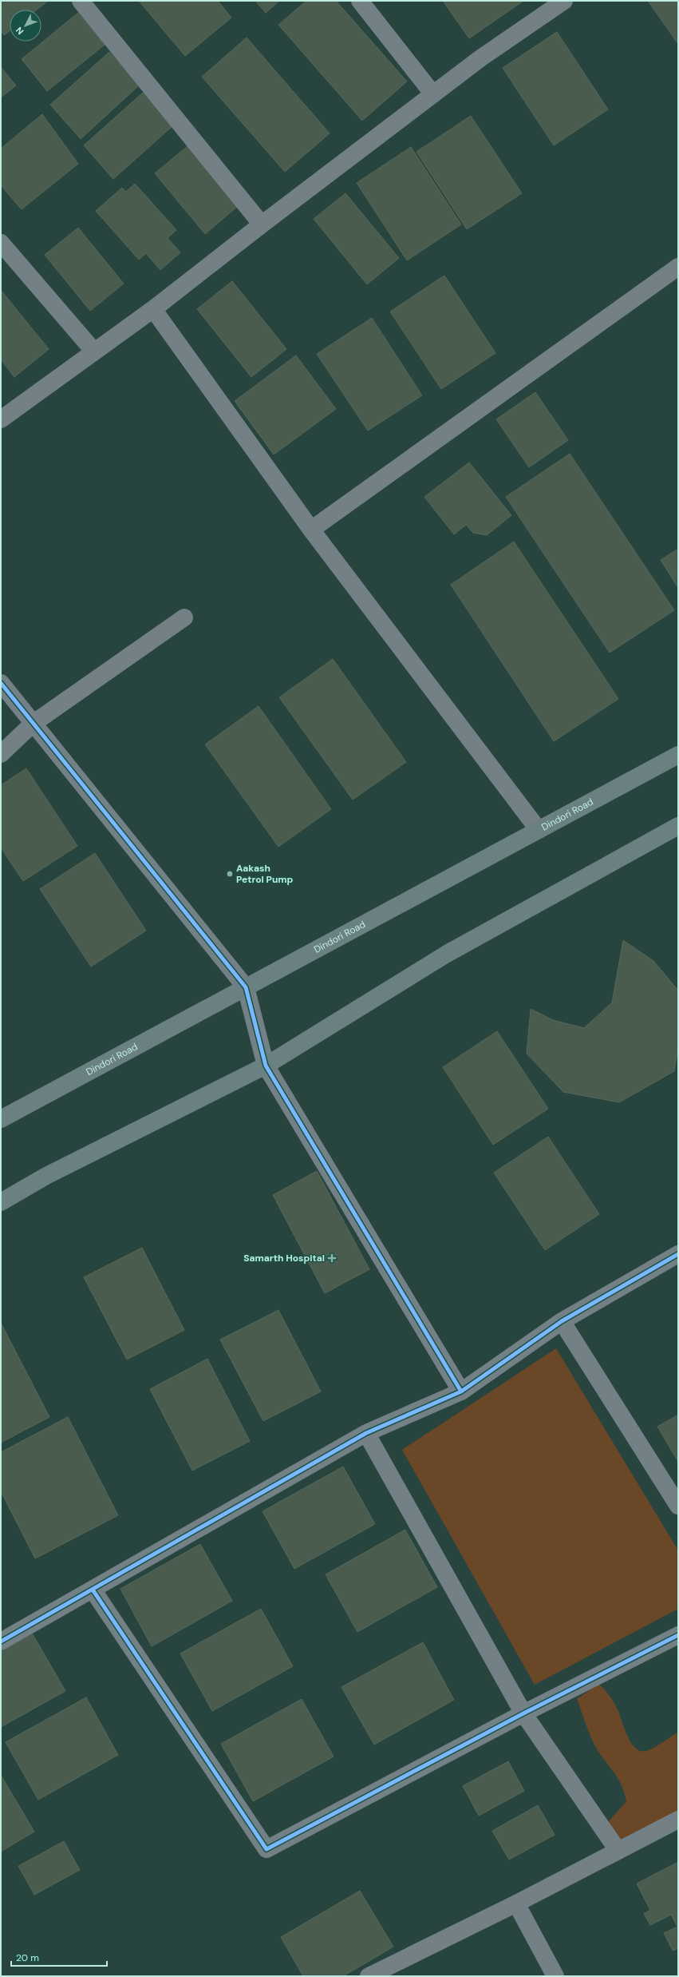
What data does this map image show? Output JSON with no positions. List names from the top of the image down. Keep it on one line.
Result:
{"streets":{"main road":["Dindori Road"]},"places":{"other":["Aakash Petrol Pump"],"health":["Samarth Hospital"]},"scale_bar":"20 m","north":"bottom left"}
